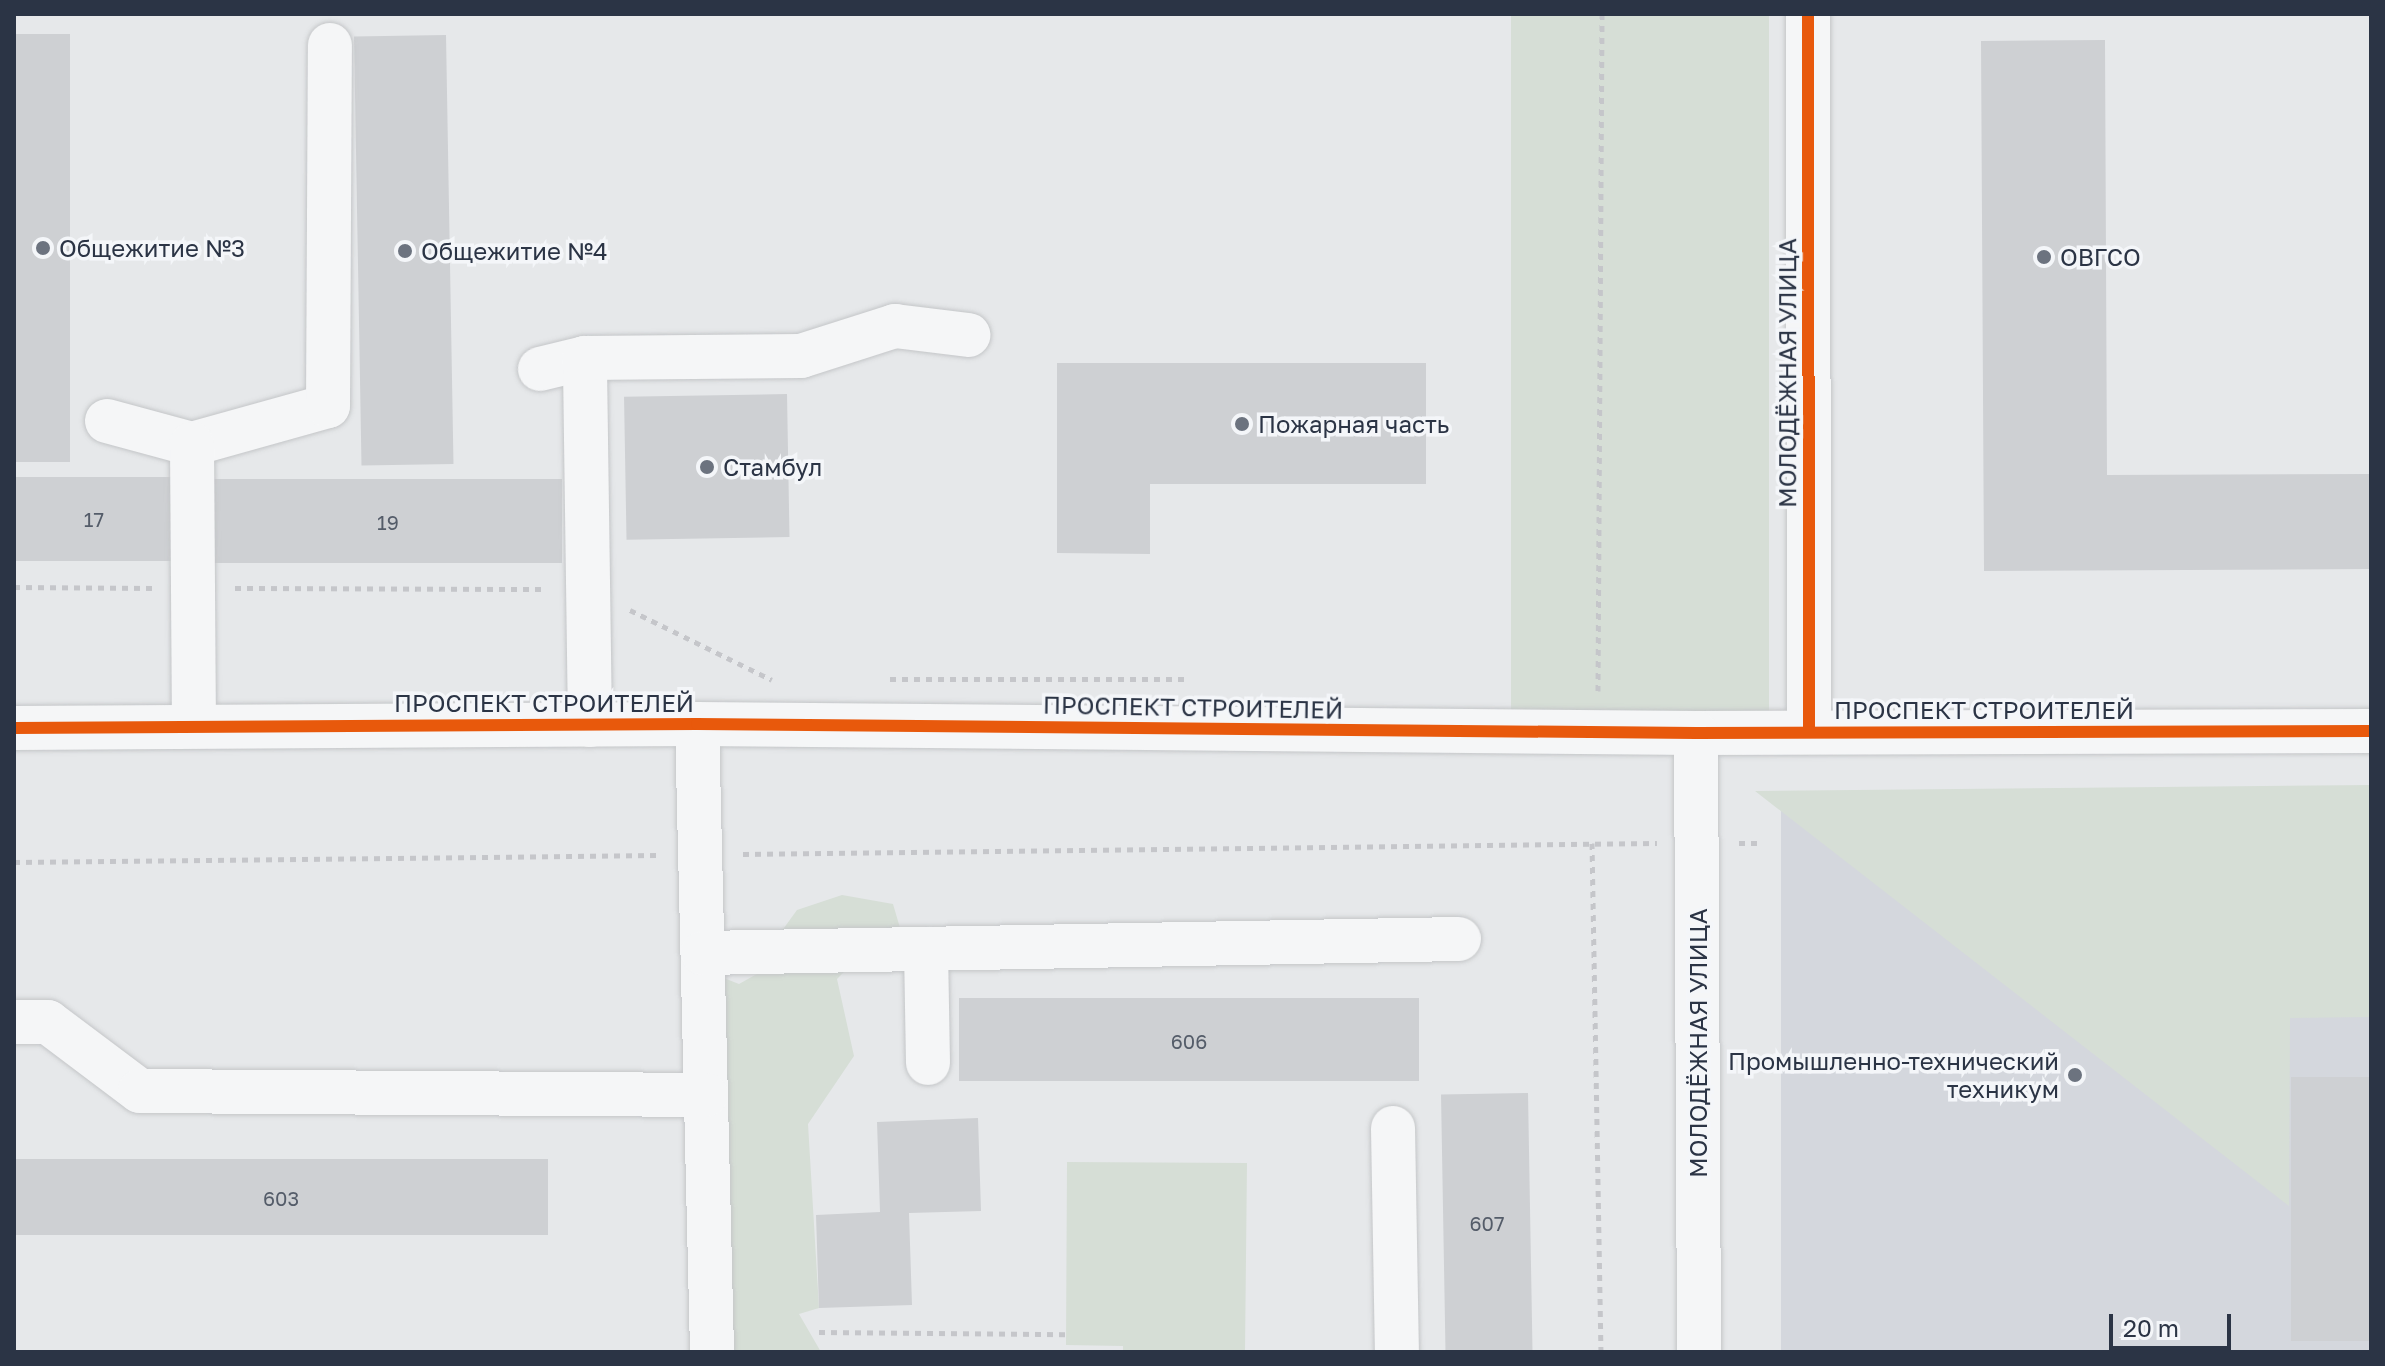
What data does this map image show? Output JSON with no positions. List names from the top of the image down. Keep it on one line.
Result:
{"streets":{"street":["МОЛОДЁЖНАЯ УЛИЦА","ПРОСПЕКТ СТРОИТЕЛЕЙ"]},"crossings":[["МОЛОДЁЖНАЯ УЛИЦА","ПРОСПЕКТ СТРОИТЕЛЕЙ"]],"places":["Общежитие №3","Общежитие №4","ОВГСО","Пожарная часть","Стамбул","Промышленно-технический техникум"],"house_numbers":["17","19","606","603","607"],"scale_bar":"20 m"}
